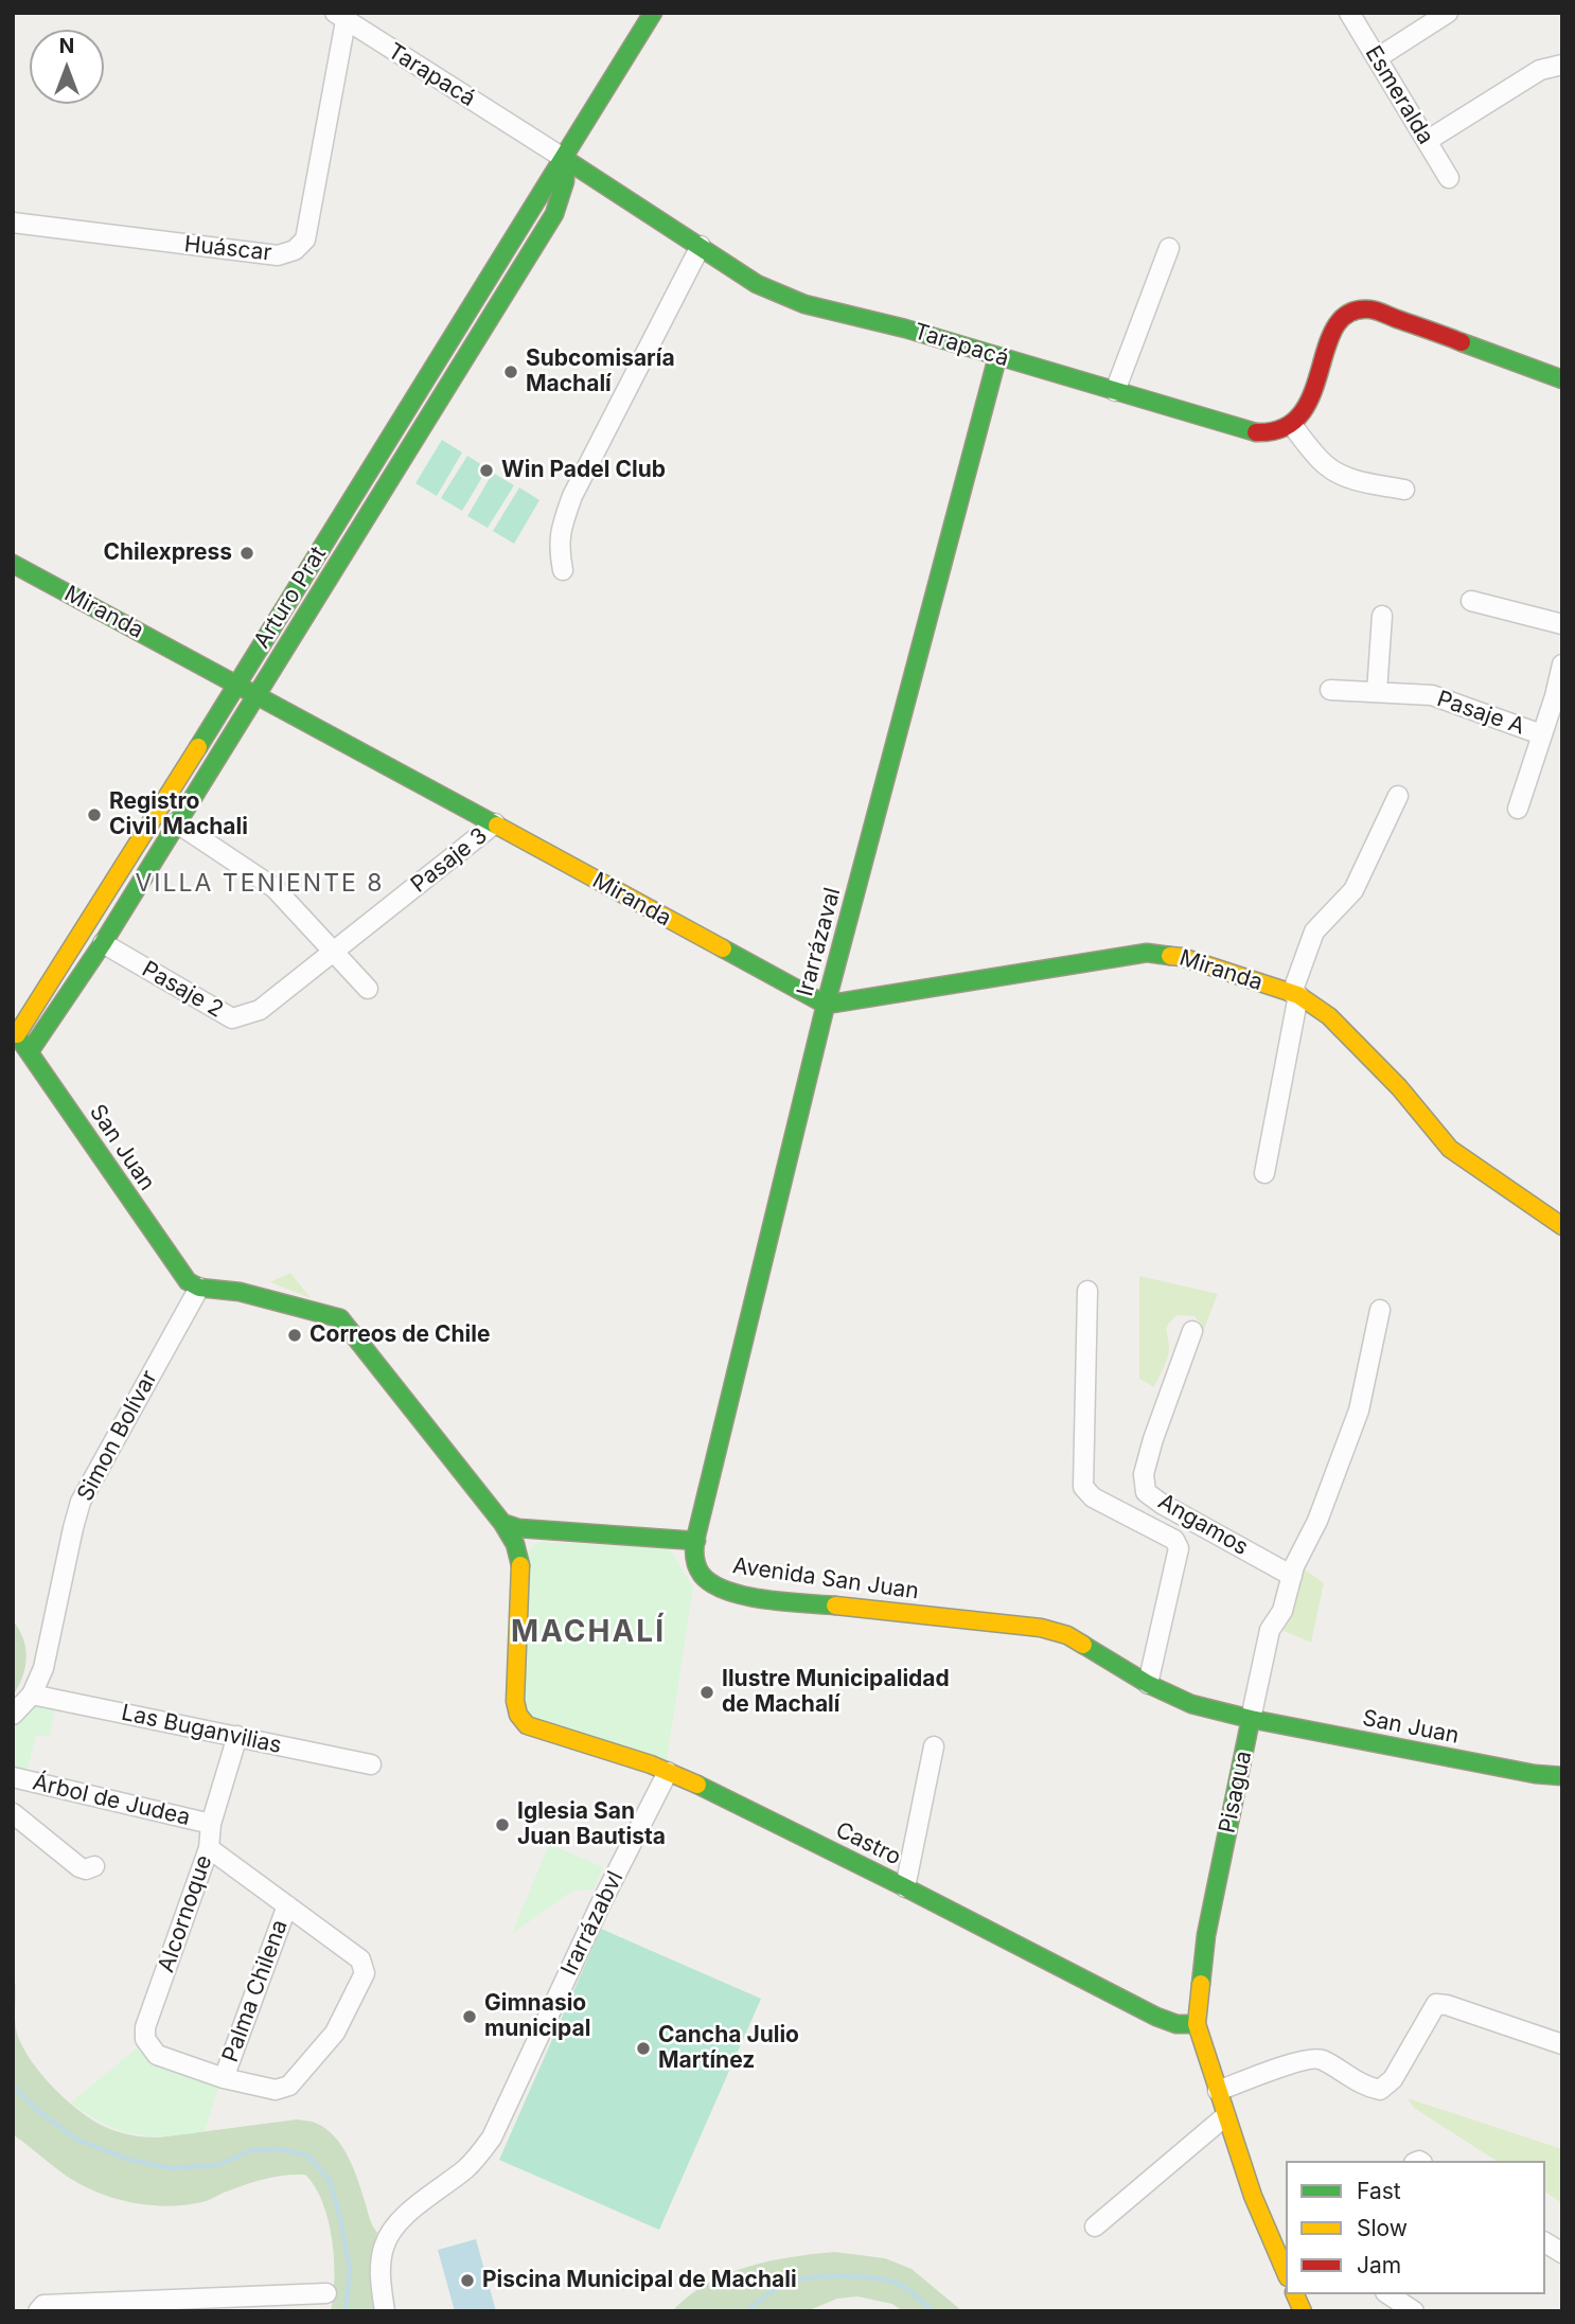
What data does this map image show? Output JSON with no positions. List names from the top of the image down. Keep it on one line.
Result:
{"streets":{"main road":["Tarapacá","Arturo Prat","Miranda","Irarrázaval","San Juan","Avenida San Juan","Pisagua","Castro"],"street":["Esmeralda","Huáscar","Pasaje A","Pasaje 3","Pasaje 2","Simon Bolívar","Angamos","Las Buganvilias","Árbol de Judea","Alcornoque","Irarrázabvl","Palma Chilena"]},"crossings":[["Tarapacá","Huáscar"],["Tarapacá","Arturo Prat"],["Tarapacá","Irarrázaval"],["Arturo Prat","Miranda"],["Arturo Prat","Pasaje 2"],["Arturo Prat","San Juan"],["Miranda","Pasaje 3"],["Miranda","Irarrázaval"],["Pasaje 3","Pasaje 2"],["Irarrázaval","Avenida San Juan"],["San Juan","Simon Bolívar"],["San Juan","Avenida San Juan"],["San Juan","Pisagua"],["Simon Bolívar","Las Buganvilias"],["Angamos","Pisagua"],["Avenida San Juan","Pisagua"],["Las Buganvilias","Alcornoque"],["Pisagua","Castro"],["Árbol de Judea","Alcornoque"],["Castro","Irarrázabvl"],["Alcornoque","Palma Chilena"]],"districts":["VILLA TENIENTE 8","MACHALÍ"],"places":["Subcomisaría Machalí","Win Padel Club","Chilexpress","Registro Civil Machali","Correos de Chile","Ilustre Municipalidad de Machalí","Iglesia San Juan Bautista","Gimnasio municipal","Cancha Julio Martínez","Piscina Municipal de Machali"],"legend":["Fast","Slow","Jam"],"north":"top"}
